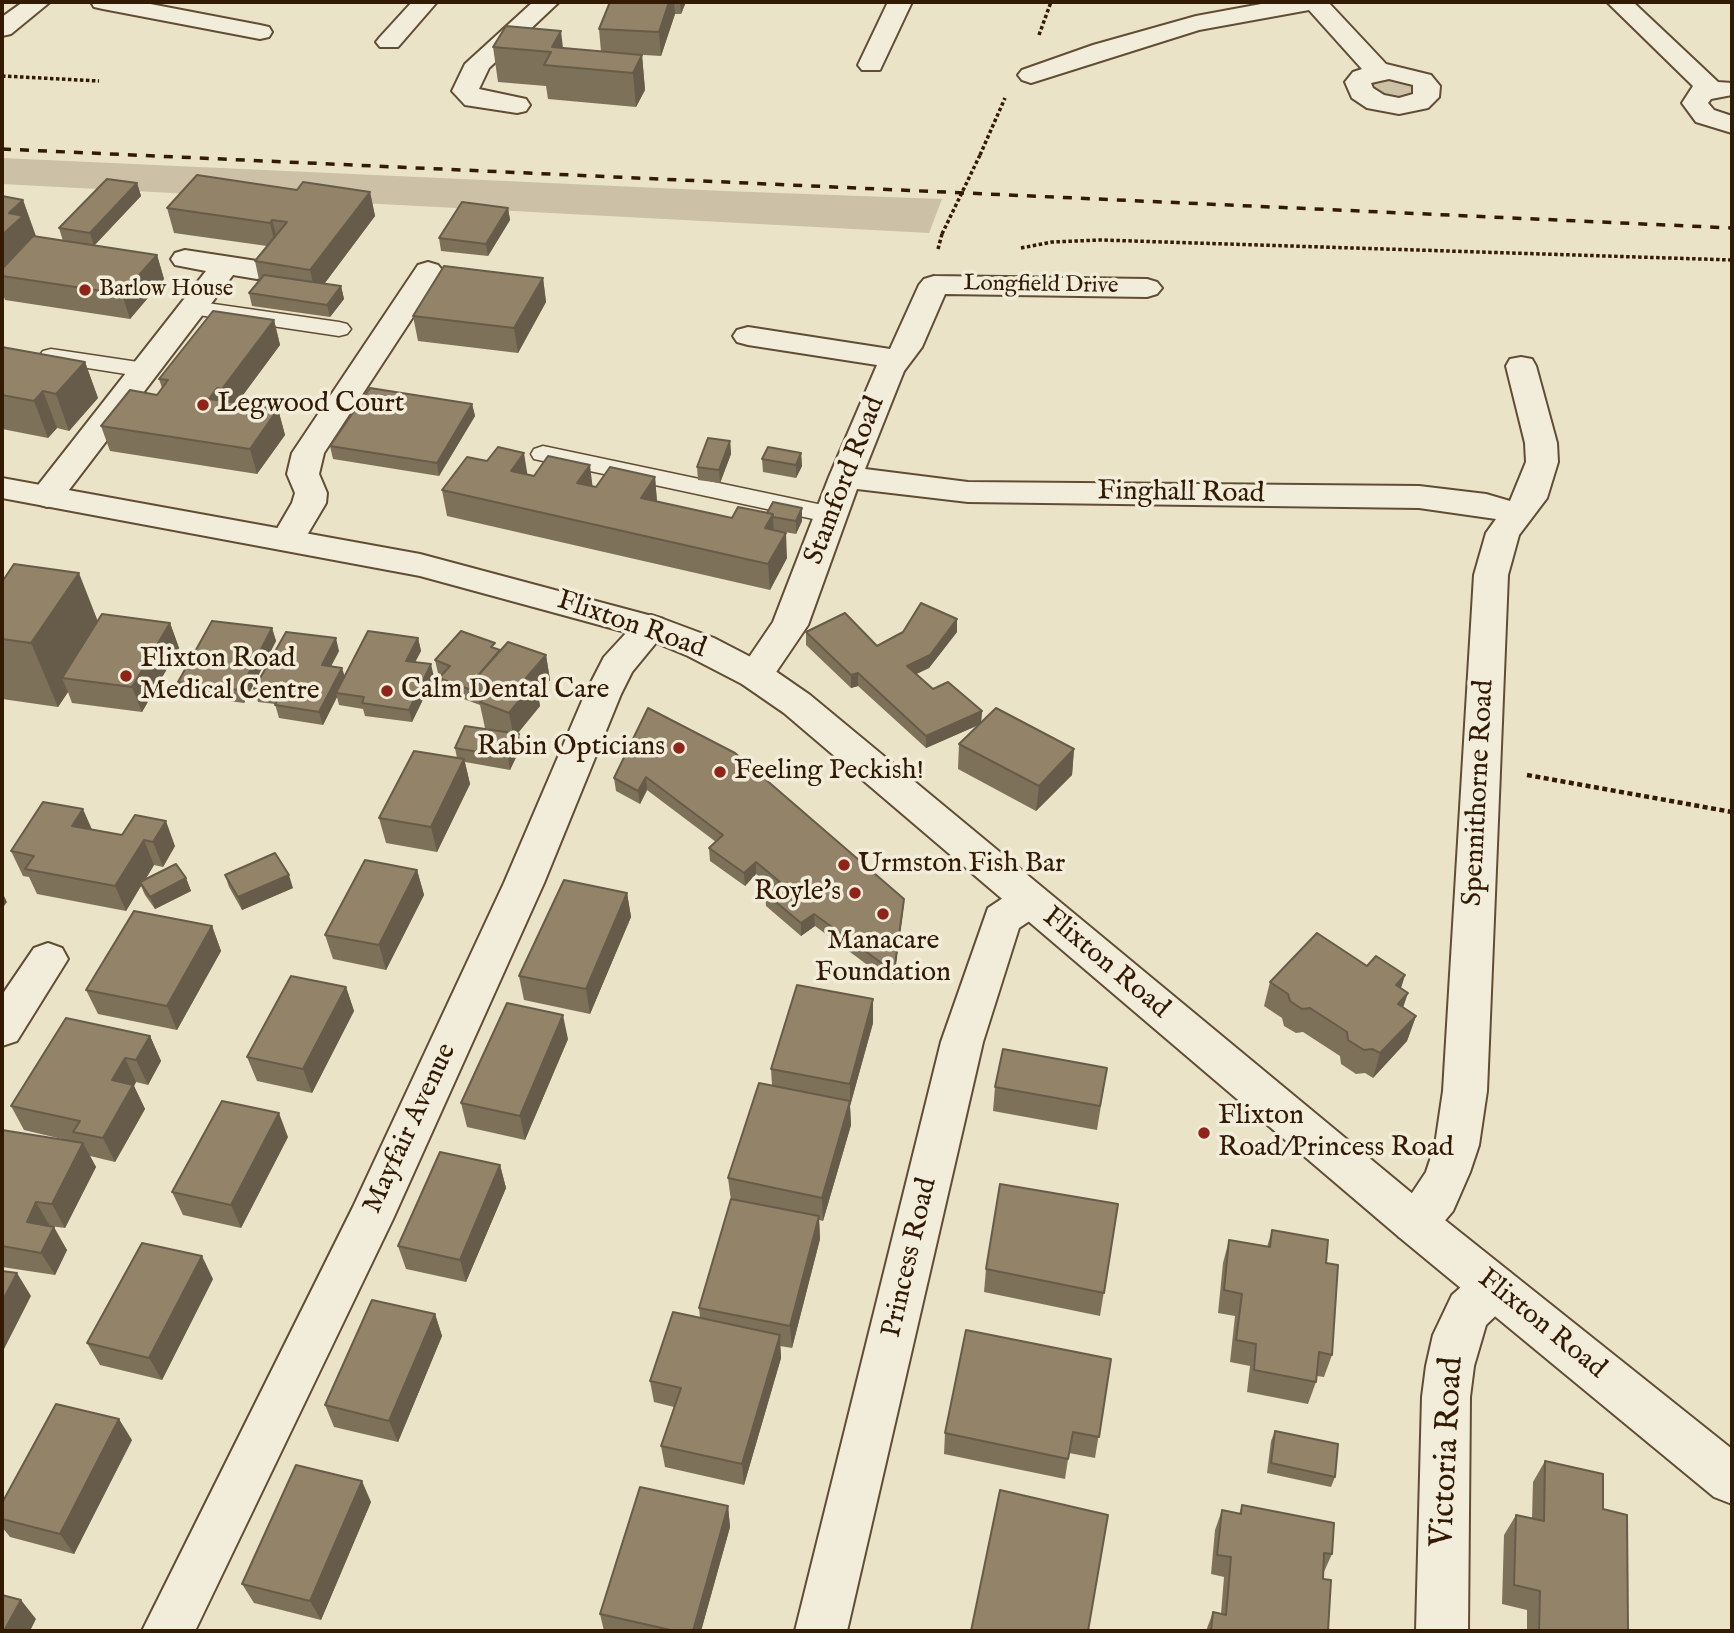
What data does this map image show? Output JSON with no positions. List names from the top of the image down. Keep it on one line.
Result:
{"streets":{"street":["Longfield Drive","Stamford Road","Finghall Road","Flixton Road","Spennithorne Road","Mayfair Avenue","Princess Road","Victoria Road"]},"crossings":[["Longfield Drive","Stamford Road"],["Stamford Road","Finghall Road"],["Stamford Road","Flixton Road"],["Finghall Road","Spennithorne Road"],["Flixton Road","Spennithorne Road"],["Flixton Road","Mayfair Avenue"],["Flixton Road","Princess Road"],["Flixton Road","Victoria Road"]],"places":["Barlow House","Legwood Court","Flixton Road Medical Centre","Calm Dental Care","Rabin Opticians","Feeling Peckish!","Urmston Fish Bar","Royle's","Manacare Foundation","Flixton Road/Princess Road"]}
